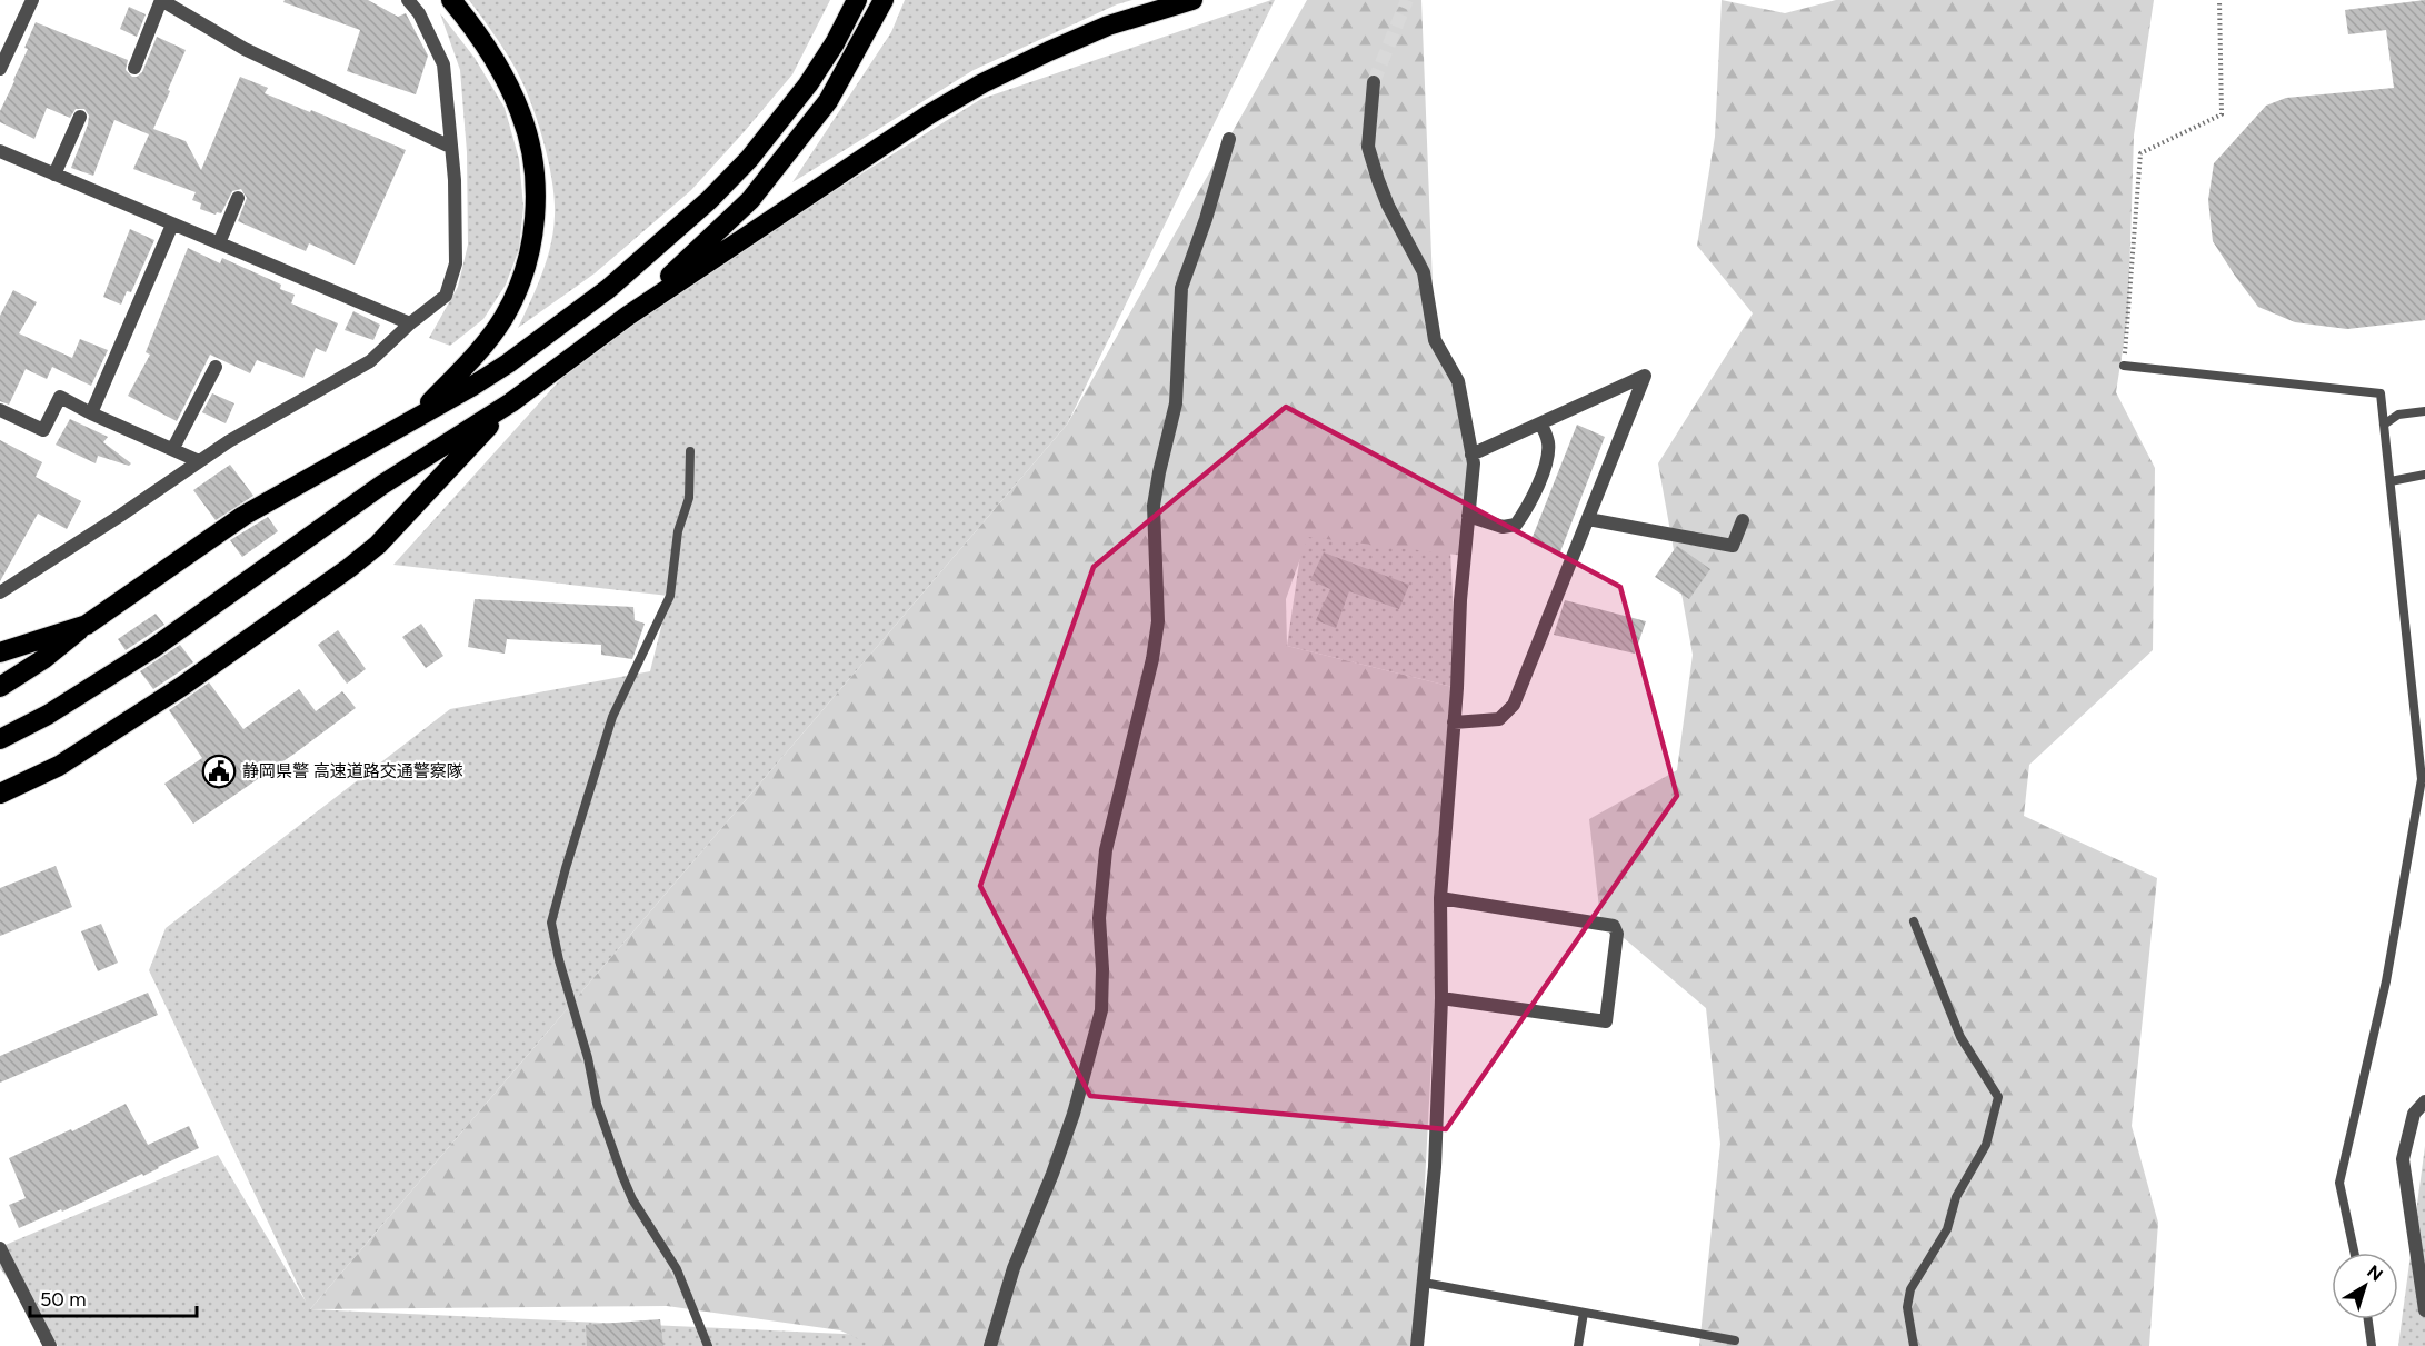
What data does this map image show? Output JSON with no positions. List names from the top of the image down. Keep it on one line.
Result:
{"places":{"public building":["静岡県警 高速道路交通警察隊"]},"scale_bar":"50 m","north":"top right"}
